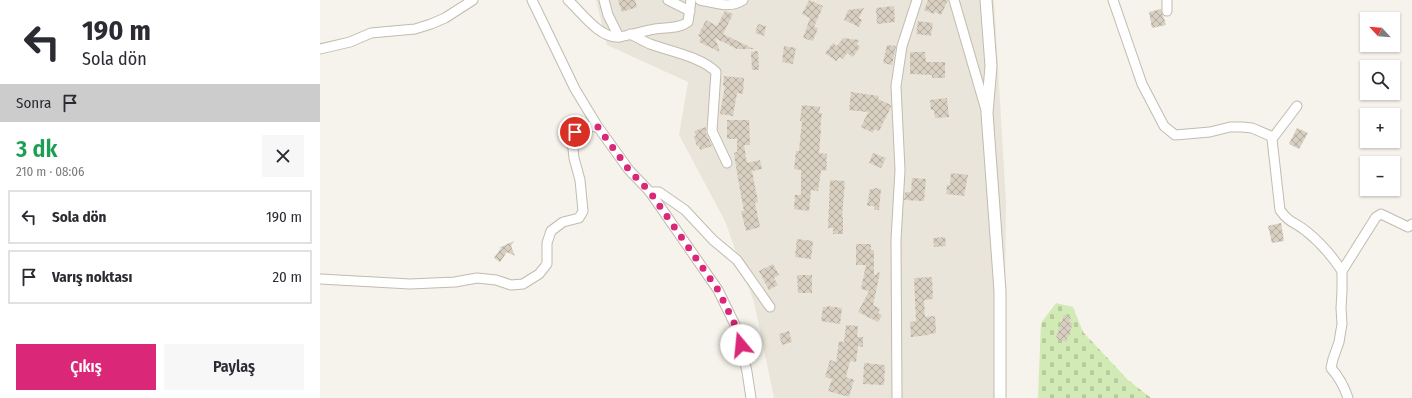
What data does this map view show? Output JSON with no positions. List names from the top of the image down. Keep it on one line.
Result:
{"north":"top left","page":{"turn":["190 m","Sola dön"],"map_buttons":["+","−"],"then":"Sonra","heading":["3 dk","210 m · 08:06"],"list":[{"name":"Sola dön","value":"190 m"},{"name":"Varış noktası","value":"20 m"}],"buttons":["Çıkış","Paylaş"]}}
